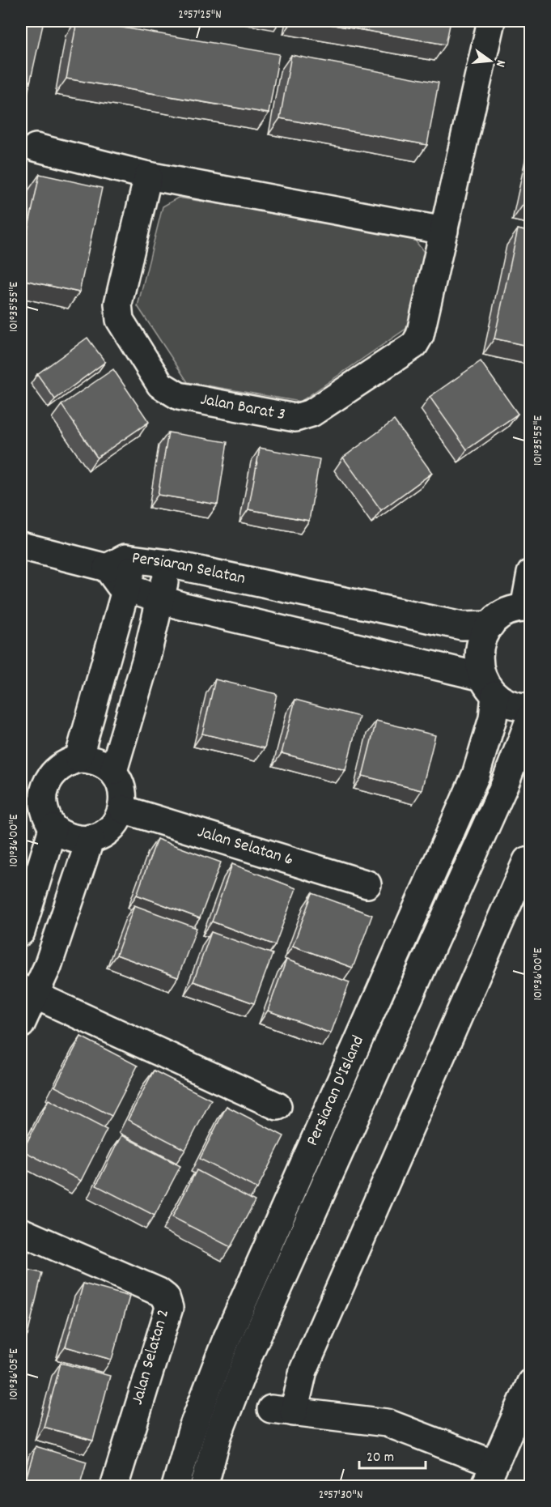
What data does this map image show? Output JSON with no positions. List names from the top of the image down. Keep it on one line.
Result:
{"streets":{"street":["Jalan Barat 3","Persiaran Selatan","Jalan Selatan 6","Persiaran D'Island","Jalan Selatan 2"]},"crossings":[["Persiaran Selatan","Persiaran D'Island"]],"scale_bar":"20 m","north":"right","coordinates":["2°57'25\"N","101°35'55\"E","101°36'00\"E","101°36'05\"E","2°57'30\"N"]}
